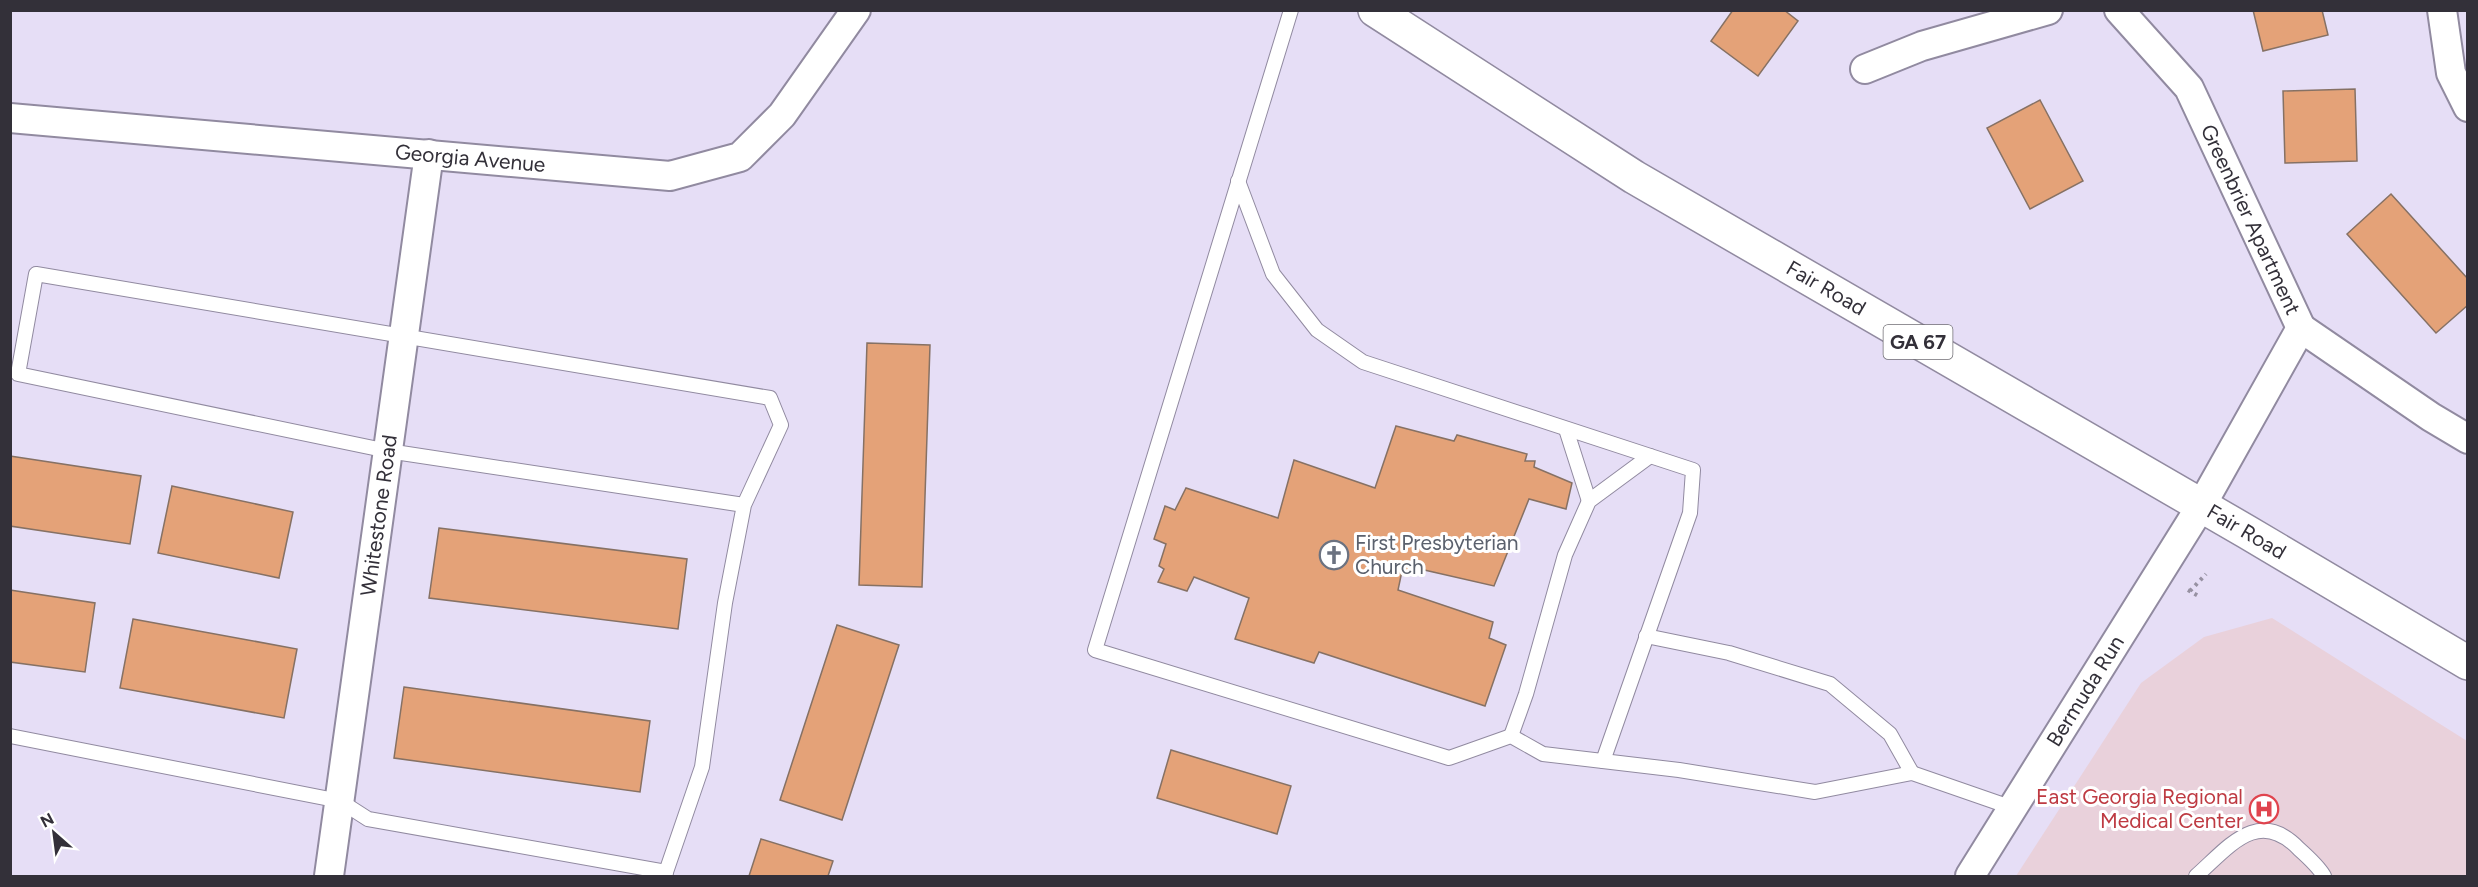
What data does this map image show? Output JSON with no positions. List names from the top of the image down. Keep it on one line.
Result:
{"streets":{"main road":["Fair Road","GA 67"],"street":["Georgia Avenue","Greenbrier Apartment","Whitestone Road","Bermuda Run"]},"crossings":[["Georgia Avenue","Whitestone Road"],["Greenbrier Apartment","Fair Road"],["Greenbrier Apartment","Bermuda Run"],["Fair Road","Bermuda Run"]],"places":{"church":["First Presbyterian Church"],"hospital":["East Georgia Regional Medical Center"]},"north":"top left"}
